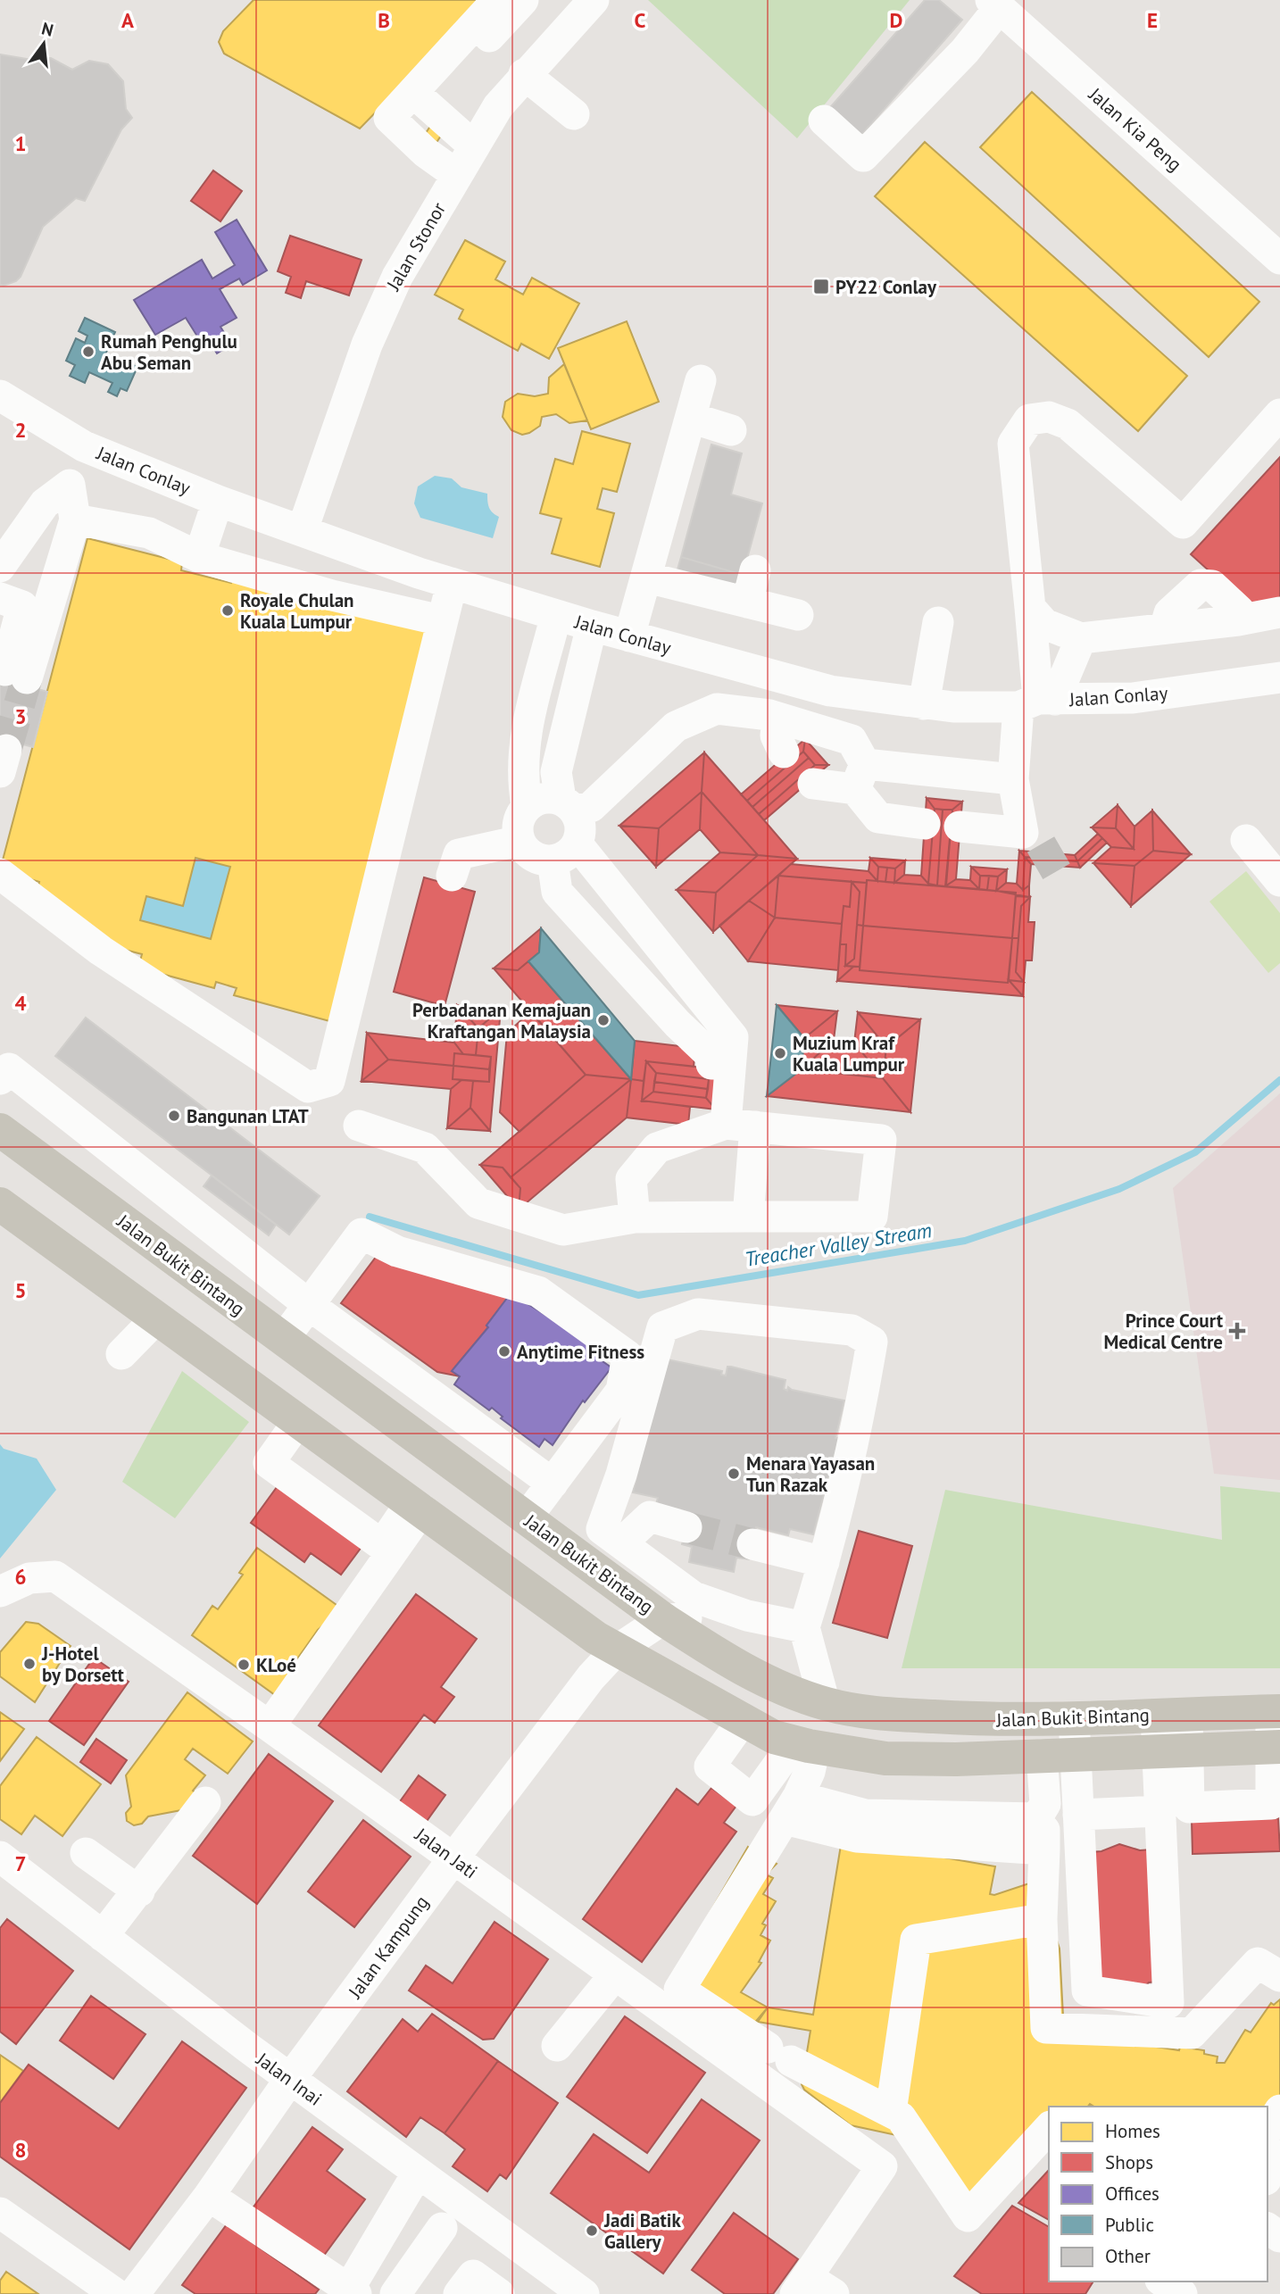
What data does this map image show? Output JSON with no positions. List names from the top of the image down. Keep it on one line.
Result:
{"streets":{"main road":["Jalan Bukit Bintang"],"street":["Jalan Kia Peng","Jalan Stonor","Jalan Conlay","Jalan Jati","Jalan Kampung","Jalan Inai"]},"crossings":[["Jalan Stonor","Jalan Conlay"],["Jalan Bukit Bintang","Jalan Kampung"],["Jalan Jati","Jalan Kampung"],["Jalan Kampung","Jalan Inai"]],"water":["Treacher Valley Stream"],"places":{"transit":["PY22 Conlay"],"other":["Rumah Penghulu Abu Seman","Royale Chulan Kuala Lumpur","Perbadanan Kemajuan Kraftangan Malaysia","Muzium Kraf Kuala Lumpur","Bangunan LTAT","Anytime Fitness","Menara Yayasan Tun Razak","J-Hotel by Dorsett","KLoé","Jadi Batik Gallery"],"health":["Prince Court Medical Centre"]},"legend":["Homes","Shops","Offices","Public","Other"],"north":"top","grid":{"columns":["A","B","C","D","E"],"rows":["1","2","3","4","5","6","7","8"]}}
